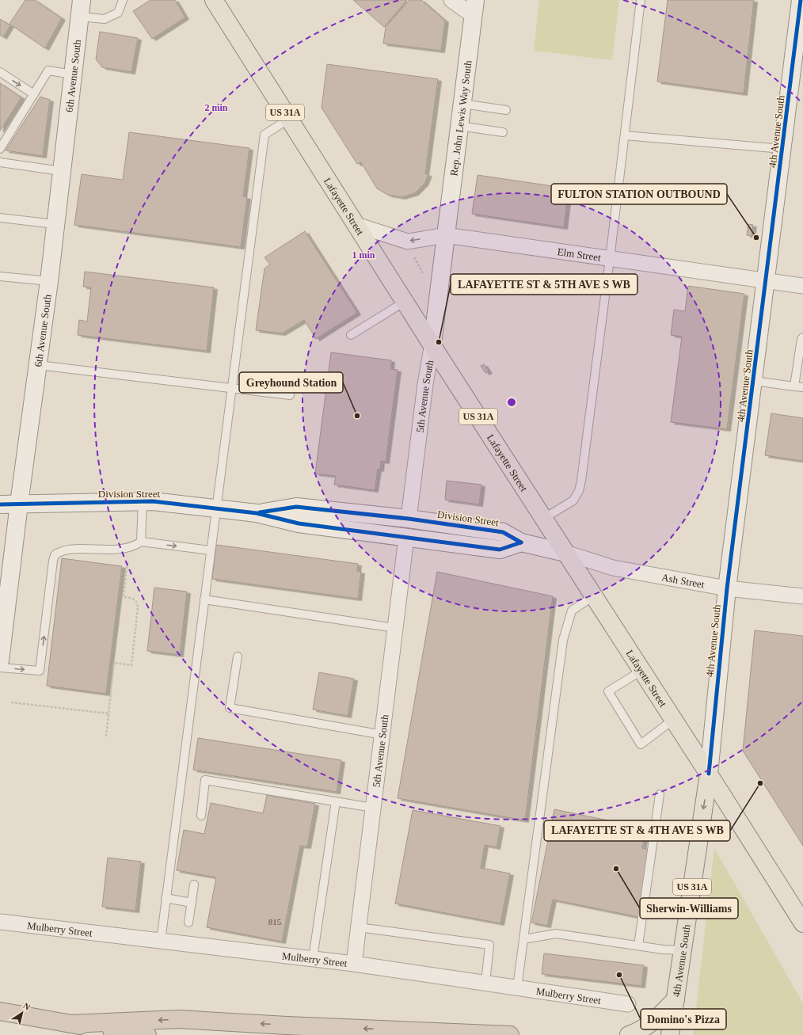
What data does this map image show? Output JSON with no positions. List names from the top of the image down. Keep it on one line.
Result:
{"streets":{"main road":["US 31A","4th Avenue South","Lafayette Street"],"street":["6th Avenue South","Rep. John Lewis Way South","Elm Street","5th Avenue South","Division Street","Ash Street","Mulberry Street"]},"crossings":[["6th Avenue South","Division Street"],["Rep. John Lewis Way South","Elm Street"],["Rep. John Lewis Way South","5th Avenue South"],["4th Avenue South","Lafayette Street"],["4th Avenue South","Elm Street"],["4th Avenue South","Ash Street"],["Lafayette Street","Elm Street"],["Lafayette Street","5th Avenue South"],["Lafayette Street","Division Street"],["Lafayette Street","Ash Street"],["Elm Street","5th Avenue South"],["5th Avenue South","Division Street"],["5th Avenue South","Mulberry Street"],["Division Street","Ash Street"]],"places":["FULTON STATION OUTBOUND","LAFAYETTE ST & 5TH AVE S WB","Greyhound Station","LAFAYETTE ST & 4TH AVE S WB","Sherwin-Williams","Domino's Pizza"],"house_numbers":["815"],"north":"top right","rings":["2 min","1 min"]}
